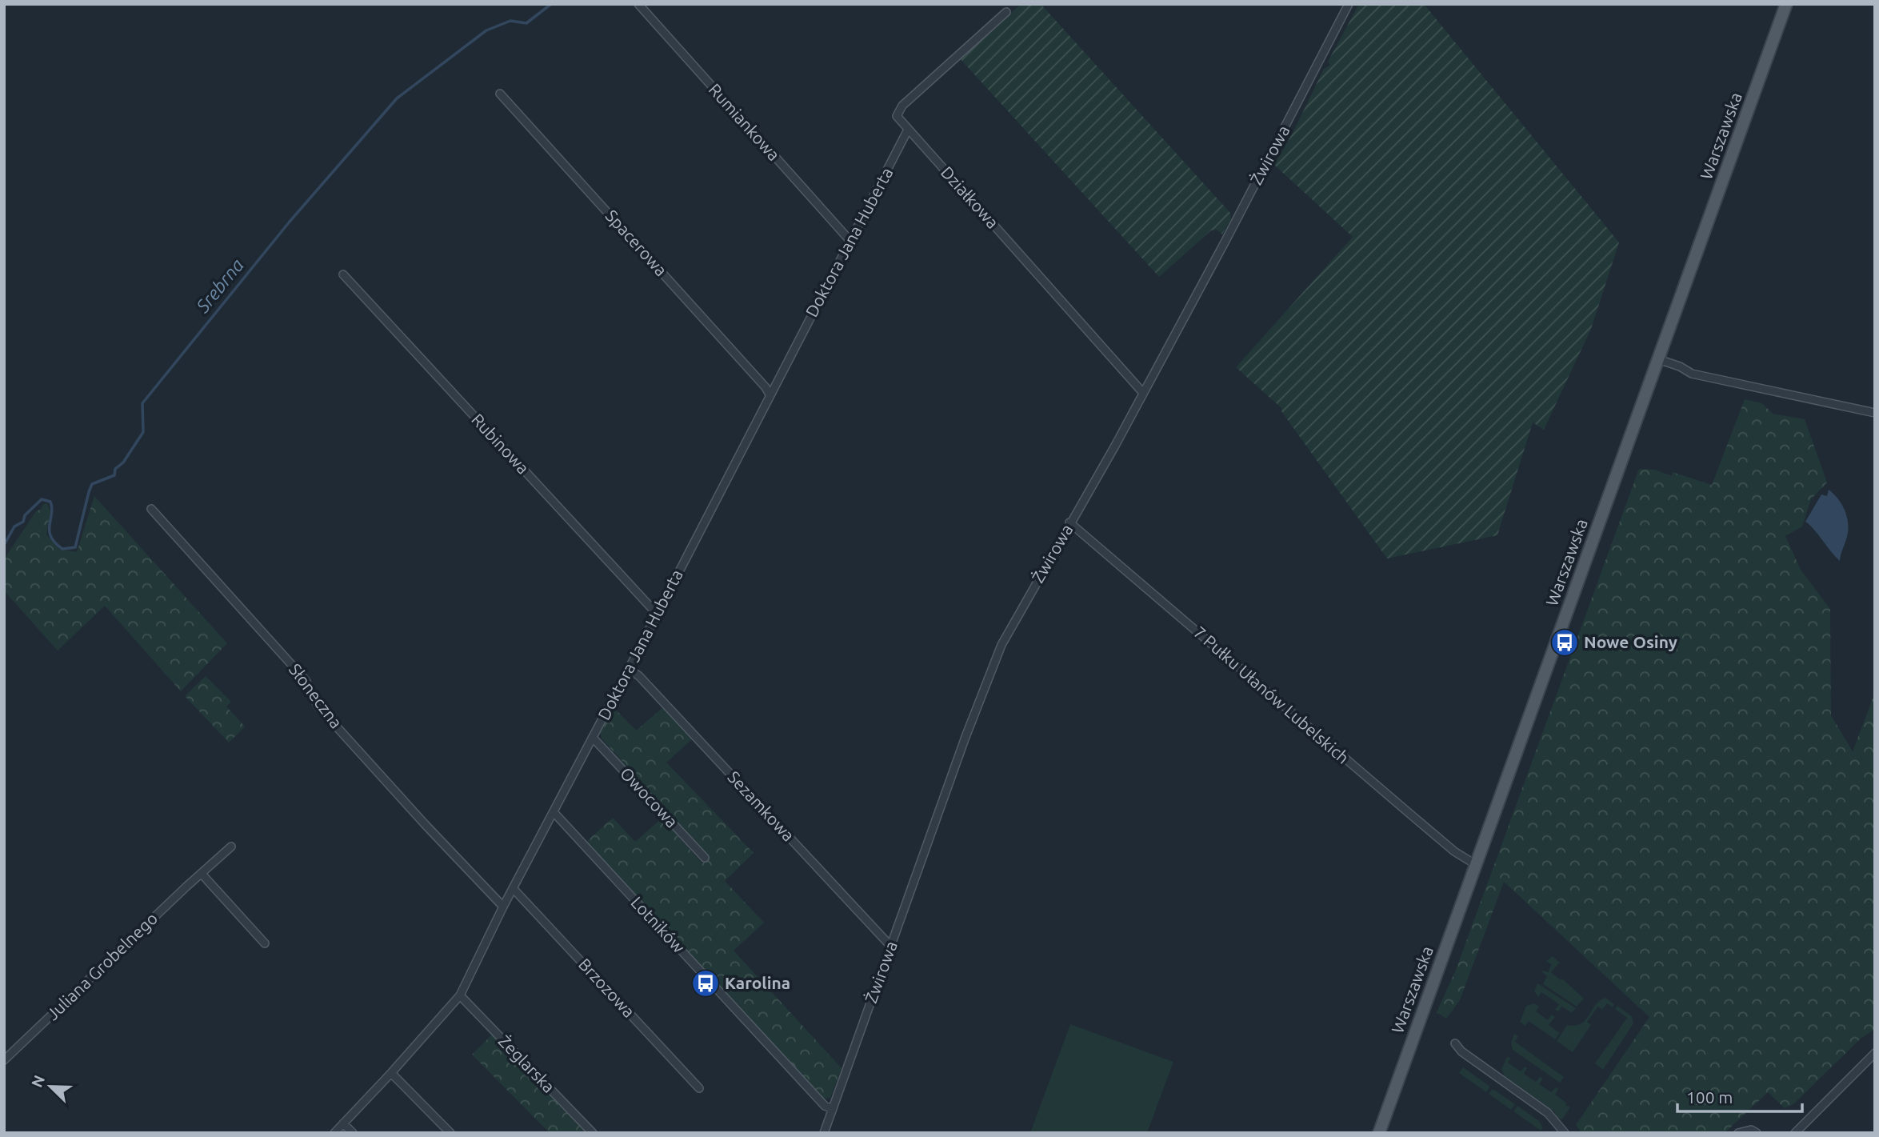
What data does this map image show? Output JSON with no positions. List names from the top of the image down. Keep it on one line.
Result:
{"streets":{"main road":["Warszawska"],"street":["Rumiankowa","Żwirowa","Działkowa","Doktora Jana Huberta","Spacerowa","Rubinowa","7 Pułku Ułanów Lubelskich","Słoneczna","Owocowa","Sezamkowa","Lotników","Juliana Grobelnego","Brzozowa","Żeglarska"]},"crossings":[["Rumiankowa","Doktora Jana Huberta"],["Warszawska","7 Pułku Ułanów Lubelskich"],["Żwirowa","Działkowa"],["Żwirowa","7 Pułku Ułanów Lubelskich"],["Żwirowa","Sezamkowa"],["Żwirowa","Lotników"],["Działkowa","Doktora Jana Huberta"],["Doktora Jana Huberta","Spacerowa"],["Doktora Jana Huberta","Rubinowa"],["Doktora Jana Huberta","Słoneczna"],["Doktora Jana Huberta","Owocowa"],["Doktora Jana Huberta","Sezamkowa"],["Doktora Jana Huberta","Lotników"],["Doktora Jana Huberta","Brzozowa"],["Doktora Jana Huberta","Żeglarska"]],"water":["Srebrna"],"places":{"bus stop":["Nowe Osiny","Karolina"]},"scale_bar":"100 m","north":"top left"}
